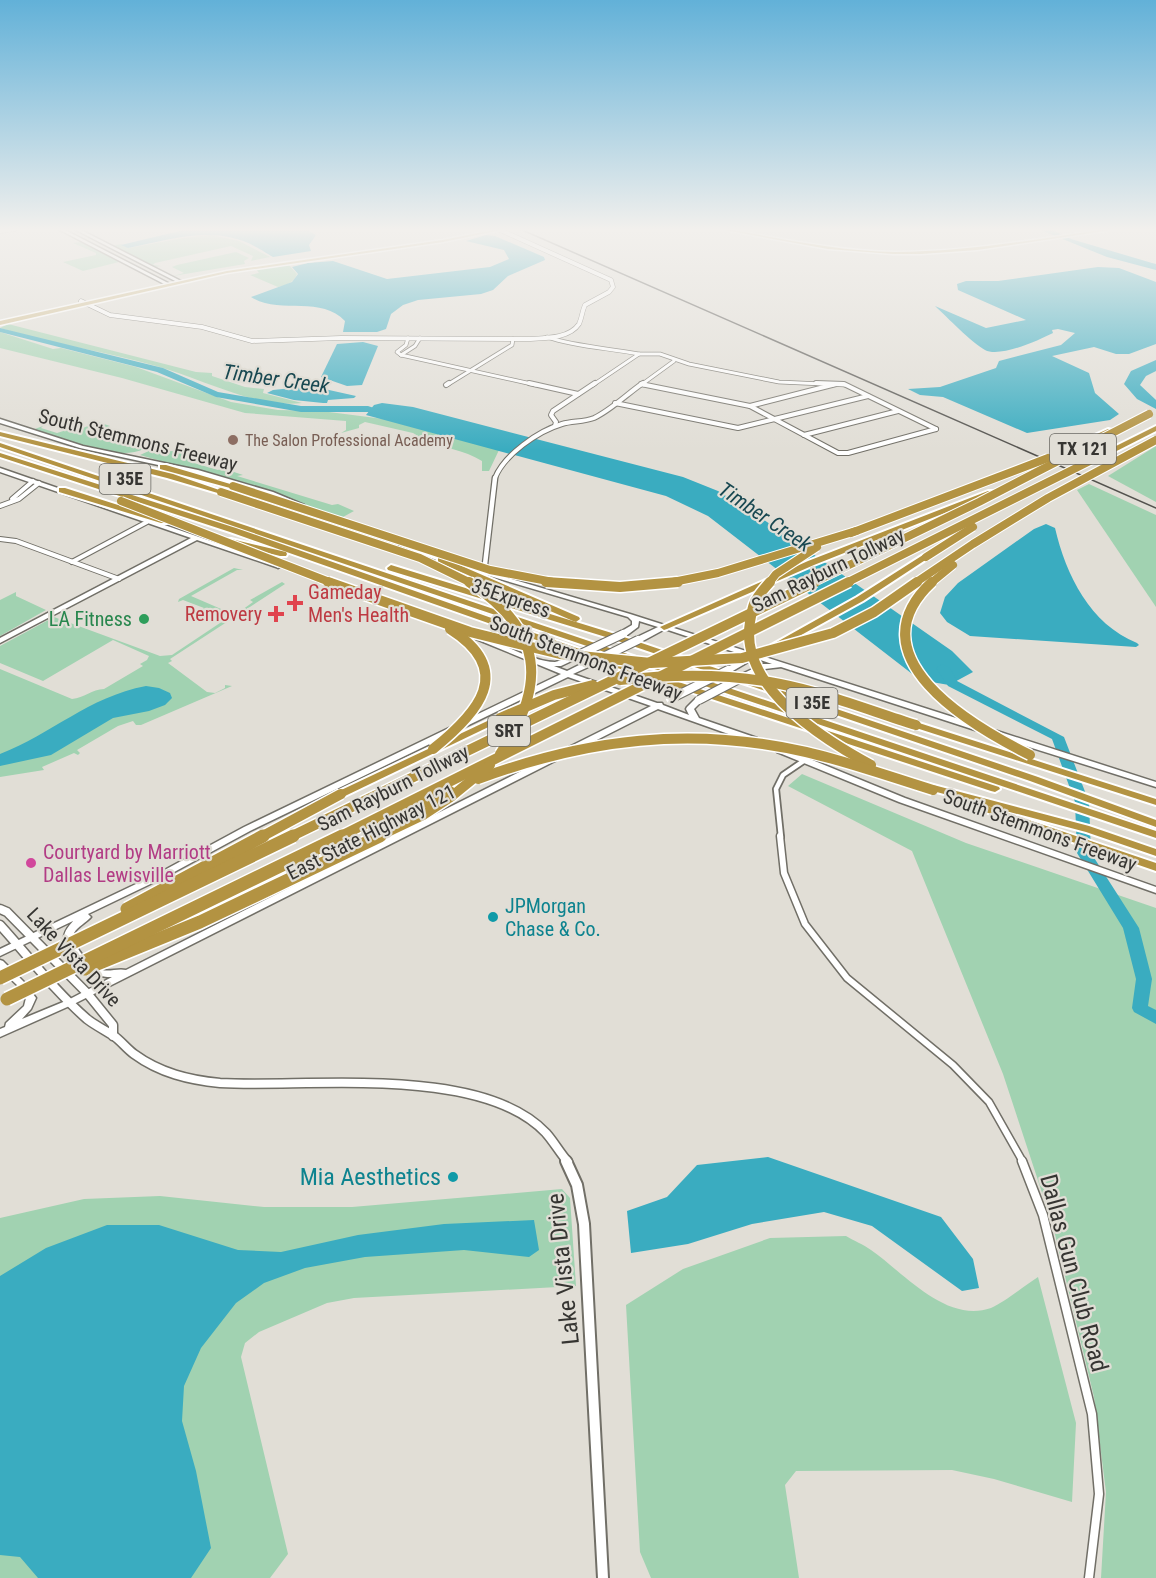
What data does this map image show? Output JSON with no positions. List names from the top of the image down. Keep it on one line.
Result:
{"streets":{"highway":["South Stemmons Freeway","TX 121","I 35E","Sam Rayburn Tollway","35Express","SRT"],"main road":["East State Highway 121"],"street":["Lake Vista Drive","Dallas Gun Club Road"]},"crossings":[["South Stemmons Freeway","35Express"],["South Stemmons Freeway","East State Highway 121"],["South Stemmons Freeway","Dallas Gun Club Road"],["TX 121","Sam Rayburn Tollway"],["East State Highway 121","Lake Vista Drive"]],"water":["Timber Creek"],"places":{"other":["The Salon Professional Academy","LA Fitness","Courtyard by Marriott Dallas Lewisville","JPMorgan Chase & Co.","Mia Aesthetics"],"health":["Gameday Men's Health","Removery"]}}
